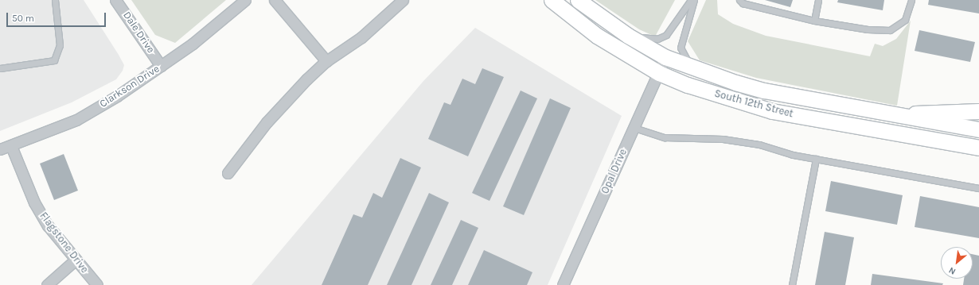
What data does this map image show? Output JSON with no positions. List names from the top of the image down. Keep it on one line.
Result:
{"streets":{"main road":["South 12th Street"],"street":["Dale Drive","Clarkson Drive","Opal Drive","Flagstone Drive"]},"crossings":[["Dale Drive","Clarkson Drive"],["Clarkson Drive","Flagstone Drive"],["South 12th Street","Opal Drive"]],"scale_bar":"50 m","north":"bottom left"}
